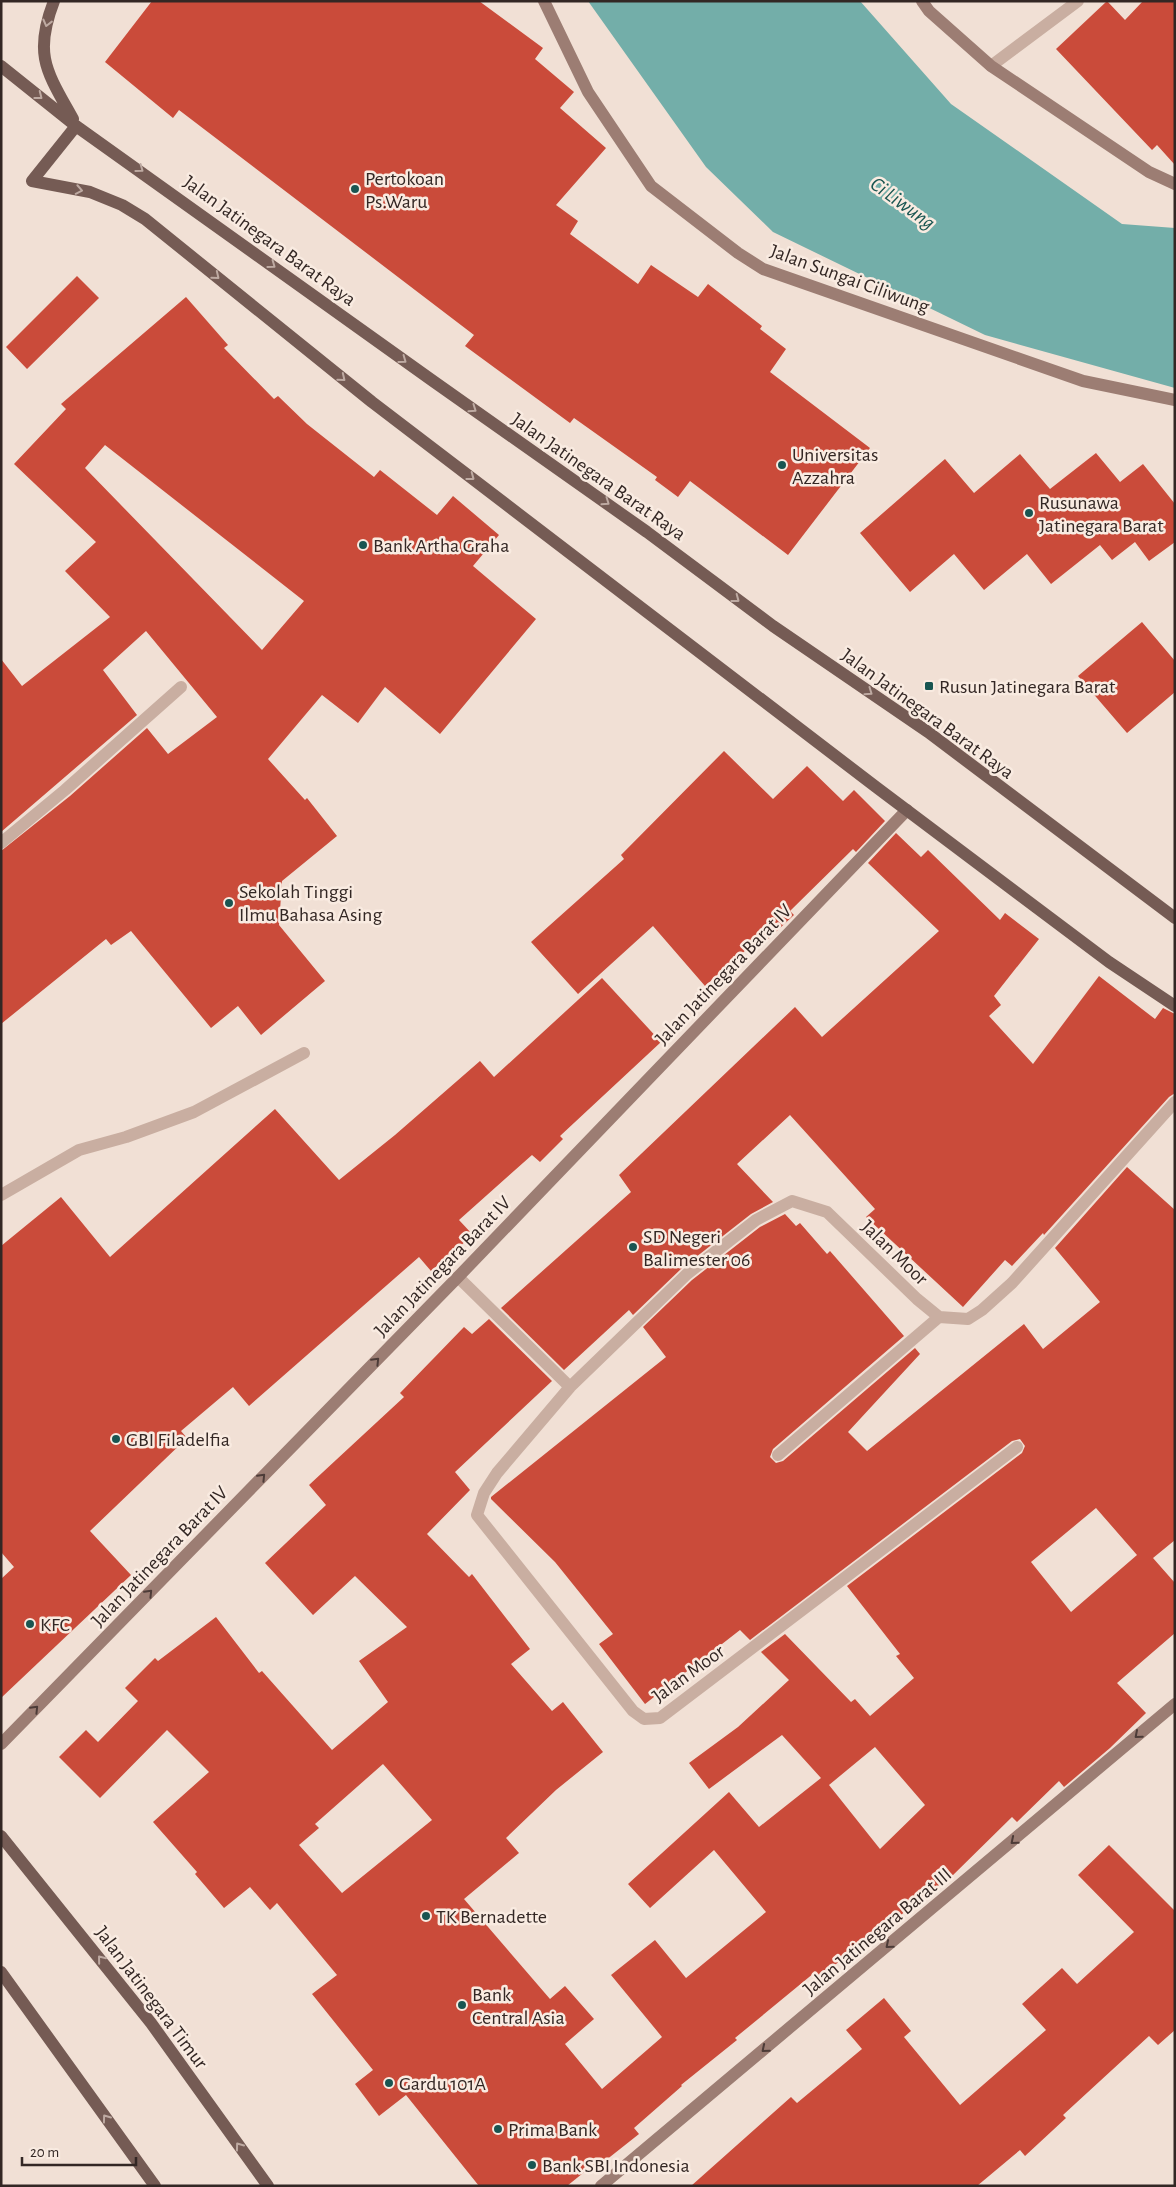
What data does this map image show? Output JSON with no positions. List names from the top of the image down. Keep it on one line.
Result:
{"streets":{"main road":["Jalan Jatinegara Barat Raya","Jalan Jatinegara Timur"],"street":["Jalan Sungai Ciliwung","Jalan Jatinegara Barat IV","Jalan Moor","Jalan Jatinegara Barat III"]},"one_way":["Jalan Jatinegara Barat IV","Jalan Jatinegara Barat III"],"water":["Ci Liwung"],"places":{"other":["Pertokoan Ps.Waru","Universitas Azzahra","Rusunawa Jatinegara Barat","Bank Artha Graha","Sekolah Tinggi Ilmu Bahasa Asing","SD Negeri Balimester 06","GBI Filadelfia","KFC","TK Bernadette","Bank Central Asia","Gardu 101A","Prima Bank","Bank SBI Indonesia"],"transit":["Rusun Jatinegara Barat"]},"scale_bar":"20 m"}
